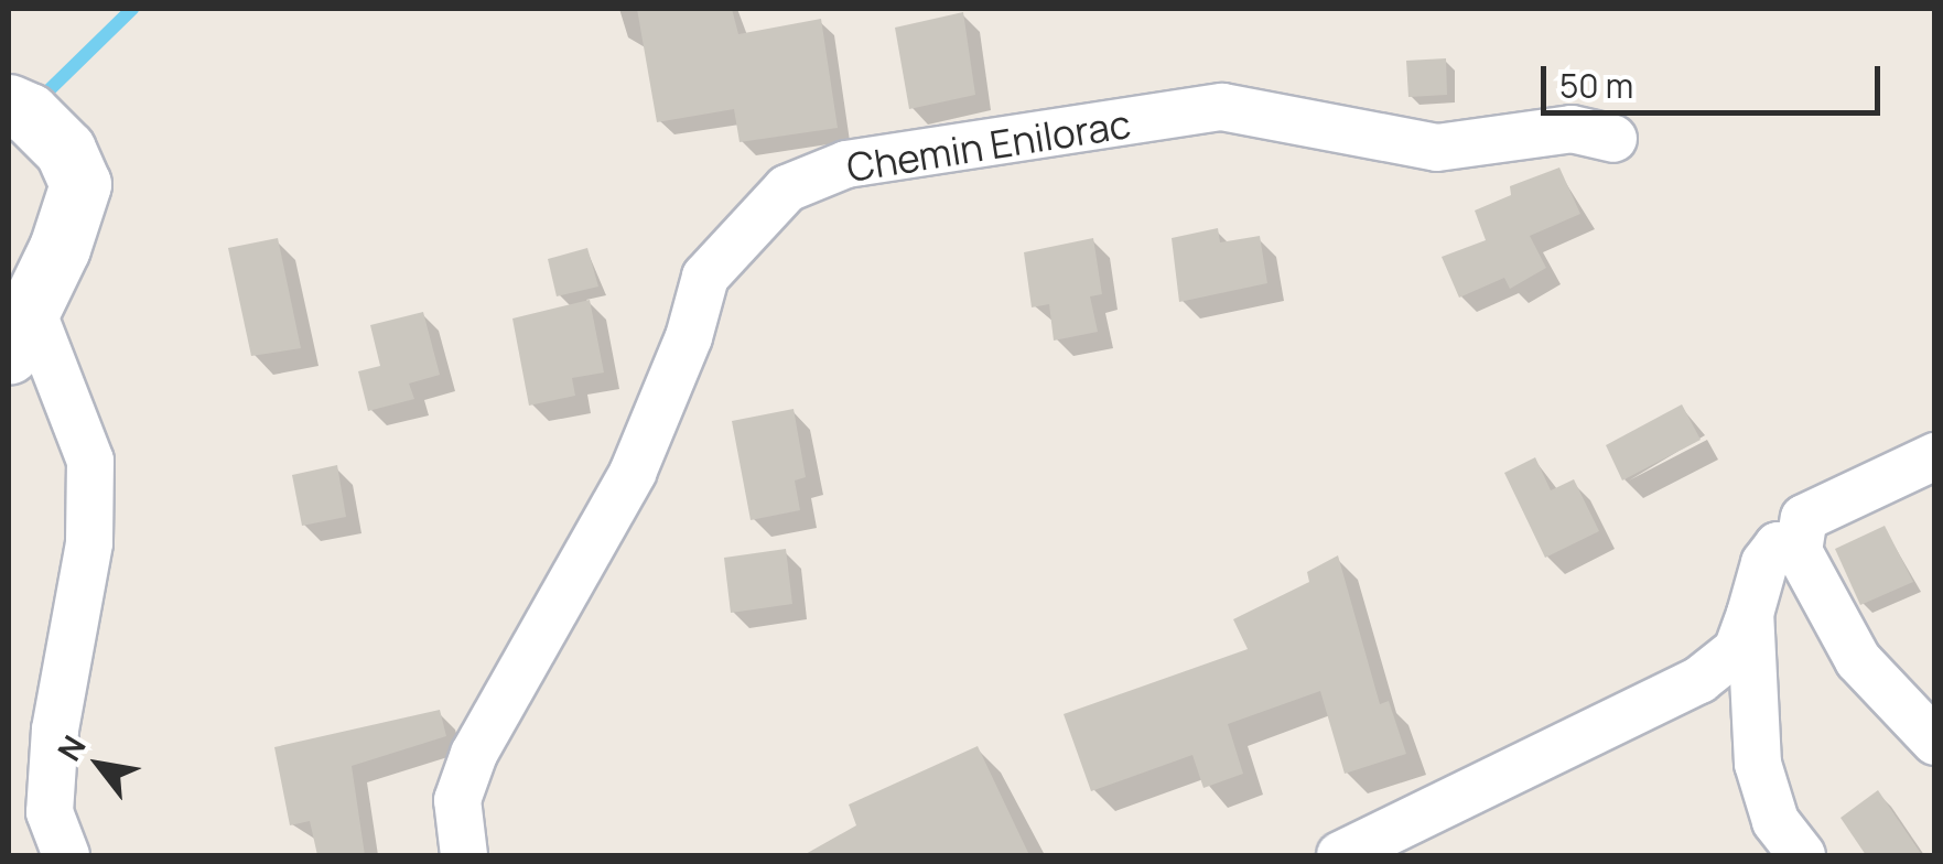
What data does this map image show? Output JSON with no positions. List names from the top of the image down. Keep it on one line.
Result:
{"streets":{"street":["Chemin Enilorac"]},"scale_bar":"50 m","north":"top left"}
